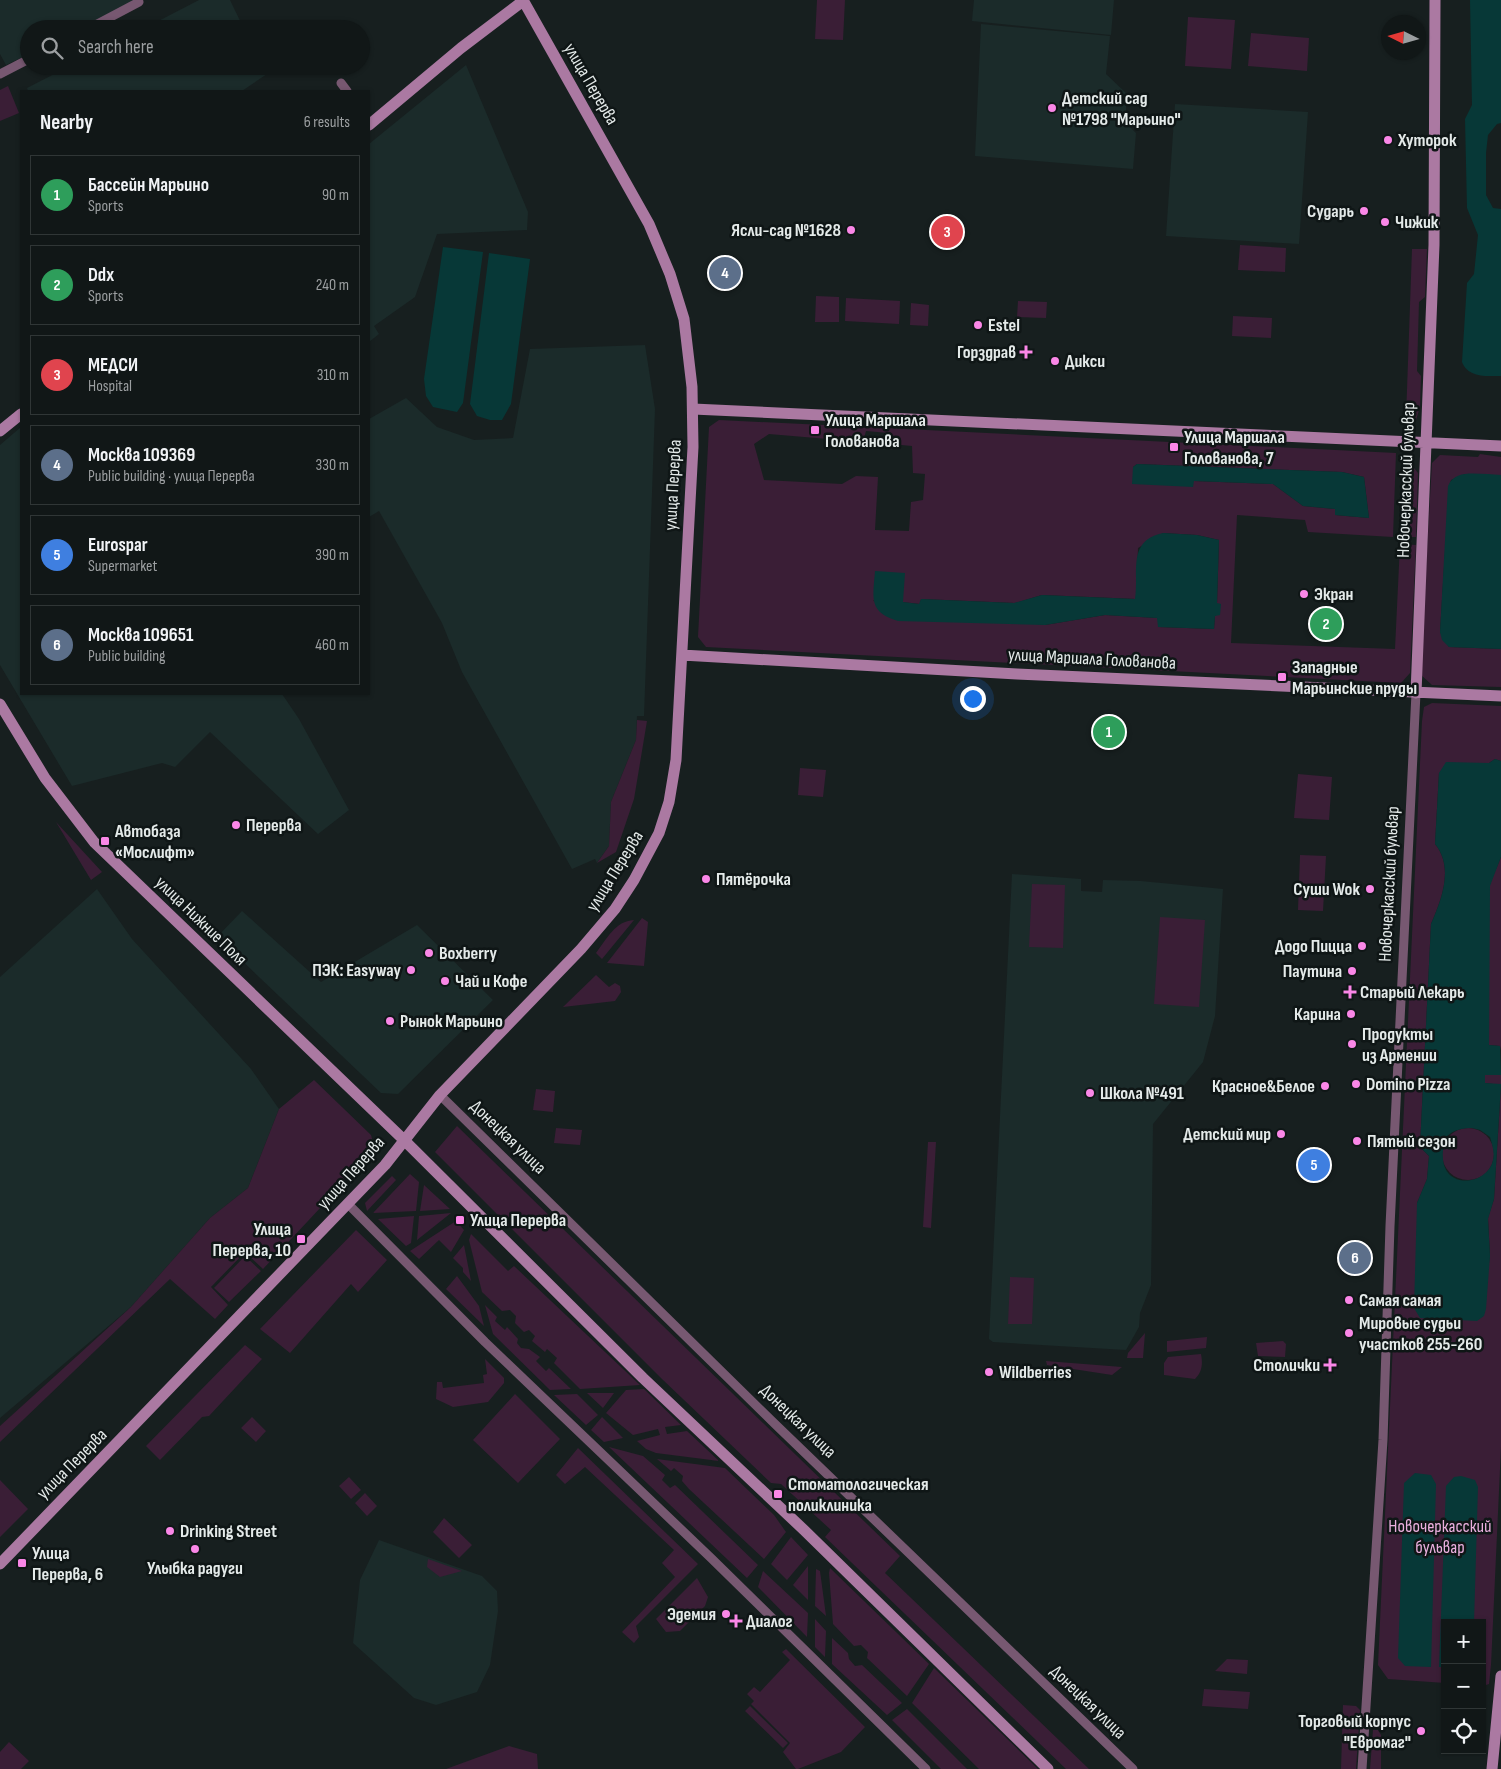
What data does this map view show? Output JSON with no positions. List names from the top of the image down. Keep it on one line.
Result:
{"streets":{"street":["улица Перерва","Новочеркасский бульвар","улица Маршала Голованова","улица Нижние Поля","Донецкая улица"]},"crossings":[["улица Перерва","улица Маршала Голованова"],["улица Перерва","улица Нижние Поля"],["улица Перерва","Донецкая улица"],["Новочеркасский бульвар","улица Маршала Голованова"]],"parks":["Новочеркасский бульвар"],"places":{"other":["Детский сад №1798 \"Марьино\"","Хуторок","Сударь","Чижик","Ясли-сад №1628","Estel","Дикси","Экран","Перерва","Пятёрочка","Суши Wok","Додо Пицца","Boxberry","ПЭК: Easyway","Паутина","Чай и Кофе","Карина","Рынок Марьино","Продукты из Армении","Domino Pizza","Красное&Белое","Школа №491","Детский мир","Пятый сезон","Самая самая","Мировые судьи участков 255-260","Wildberries","Drinking Street","Улыбка радуги","Эдемия","Торговый корпус \"Евромаг\""],"health":["Горздрав","Старый Лекарь","Столички","Диалог"],"transit":["Улица Маршала Голованова","Улица Маршала Голованова, 7","Западные Марьинские пруды","Автобаза «Мослифт»","Улица Перерва","Улица Перерва, 10","Стоматологическая поликлиника","Улица Перерва, 6"]},"north":"left","page":{"search":"Search here","heading":["Nearby","6 results"],"list":[{"mark":"1","name":"Бассейн Марьино","note":"Sports","value":"90 m"},{"mark":"2","name":"Ddx","note":"Sports","value":"240 m"},{"mark":"3","name":"МЕДСИ","note":"Hospital","value":"310 m"},{"mark":"4","name":"Москва 109369","note":"Public building · улица Перерва","value":"330 m"},{"mark":"5","name":"Eurospar","note":"Supermarket","value":"390 m"},{"mark":"6","name":"Москва 109651","note":"Public building","value":"460 m"}],"pins":["3","4","2","1","5","6"],"map_buttons":["+","−"]}}
